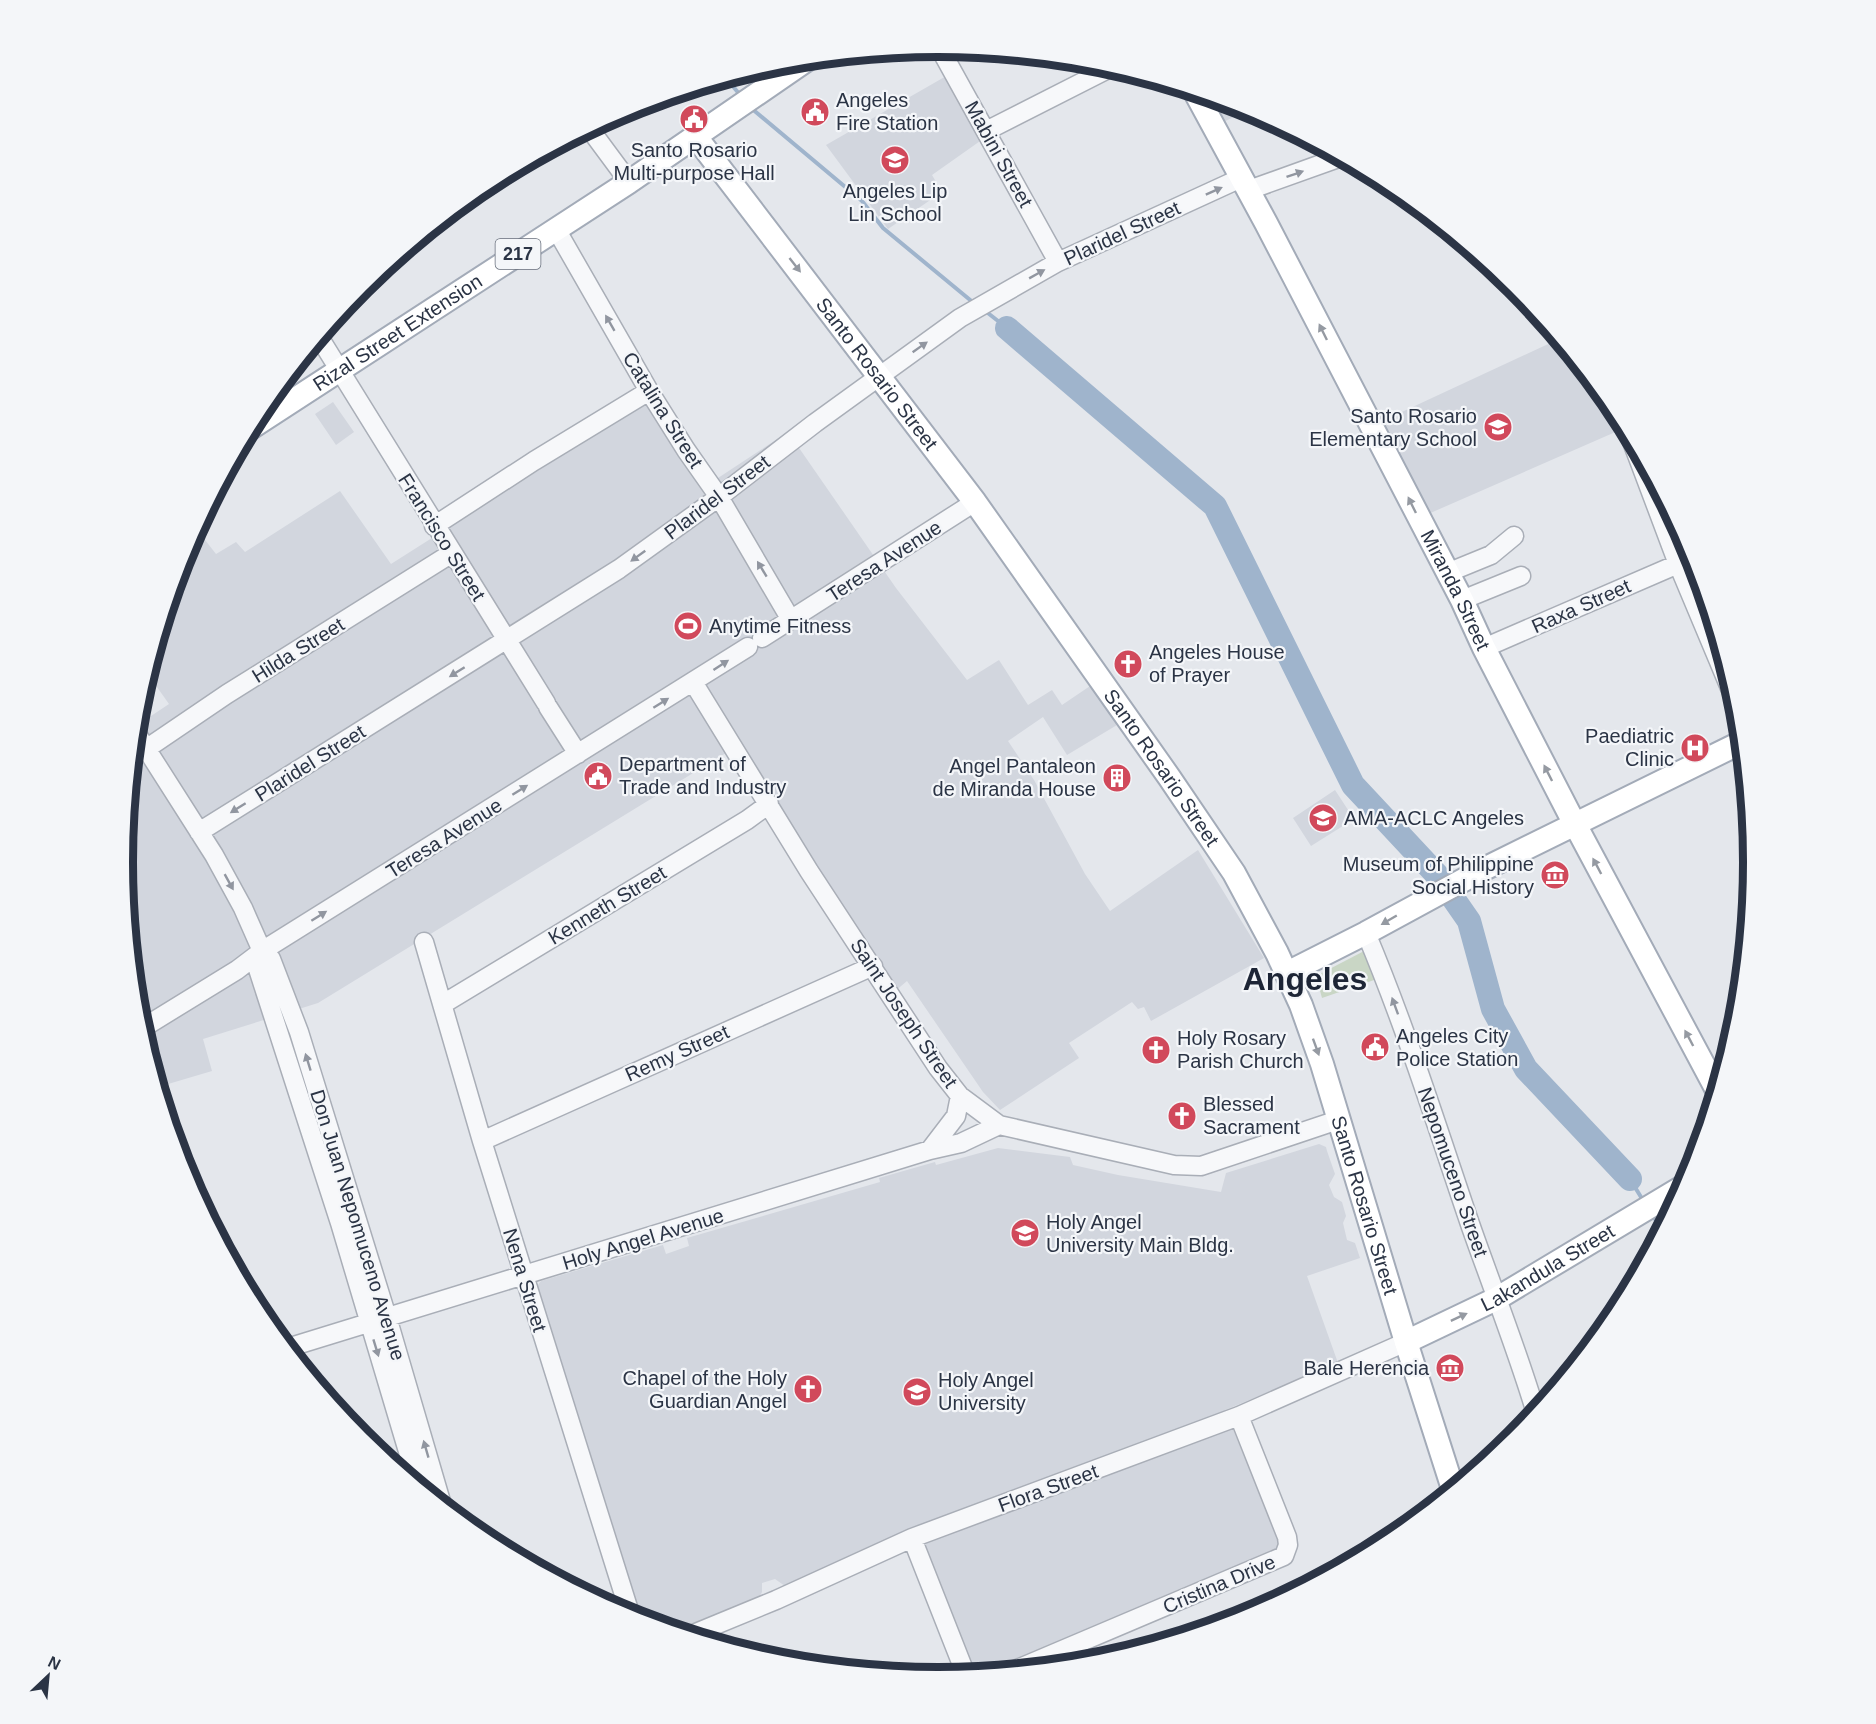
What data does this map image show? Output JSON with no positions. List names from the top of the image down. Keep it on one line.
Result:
{"streets":{"main road":["217","Rizal Street Extension","Santo Rosario Street","Miranda Street","Lakandula Street"],"street":["Mabini Street","Plaridel Street","Catalina Street","Francisco Street","Teresa Avenue","Raxa Street","Hilda Street","Kenneth Street","Saint Joseph Street","Remy Street","Nepomuceno Street","Don Juan Nepomuceno Avenue","Holy Angel Avenue","Nena Street","Flora Street","Cristina Drive"]},"crossings":[["Mabini Street","Plaridel Street"],["Plaridel Street","Santo Rosario Street"],["Plaridel Street","Catalina Street"],["Plaridel Street","Francisco Street"],["Plaridel Street","Miranda Street"],["Plaridel Street","Don Juan Nepomuceno Avenue"],["217","Rizal Street Extension"],["217","Santo Rosario Street"],["Rizal Street Extension","Santo Rosario Street"],["Rizal Street Extension","Catalina Street"],["Rizal Street Extension","Francisco Street"],["Santo Rosario Street","Teresa Avenue"],["Santo Rosario Street","Saint Joseph Street"],["Santo Rosario Street","Lakandula Street"],["Santo Rosario Street","Flora Street"],["Catalina Street","Teresa Avenue"],["Francisco Street","Teresa Avenue"],["Francisco Street","Hilda Street"],["Teresa Avenue","Saint Joseph Street"],["Teresa Avenue","Don Juan Nepomuceno Avenue"],["Miranda Street","Raxa Street"],["Hilda Street","Don Juan Nepomuceno Avenue"],["Kenneth Street","Saint Joseph Street"],["Kenneth Street","Nena Street"],["Saint Joseph Street","Remy Street"],["Saint Joseph Street","Holy Angel Avenue"],["Remy Street","Nena Street"],["Nepomuceno Street","Lakandula Street"],["Don Juan Nepomuceno Avenue","Holy Angel Avenue"],["Holy Angel Avenue","Nena Street"],["Lakandula Street","Flora Street"],["Flora Street","Cristina Drive"]],"one_way":["Catalina Street","Teresa Avenue","Miranda Street","Nepomuceno Street"],"districts":["Angeles"],"places":{"public building":["Angeles Fire Station","Santo Rosario Multi-purpose Hall","Department of Trade and Industry","Angeles City Police Station"],"school or university":["Angeles Lip Lin School","Santo Rosario Elementary School","AMA-ACLC Angeles","Holy Angel University Main Bldg.","Holy Angel University"],"sports":["Anytime Fitness"],"church":["Angeles House of Prayer","Holy Rosary Parish Church","Blessed Sacrament","Chapel of the Holy Guardian Angel"],"hospital":["Paediatric Clinic"],"building":["Angel Pantaleon de Miranda House"],"museum":["Museum of Philippine Social History","Bale Herencia"]},"north":"top right"}
